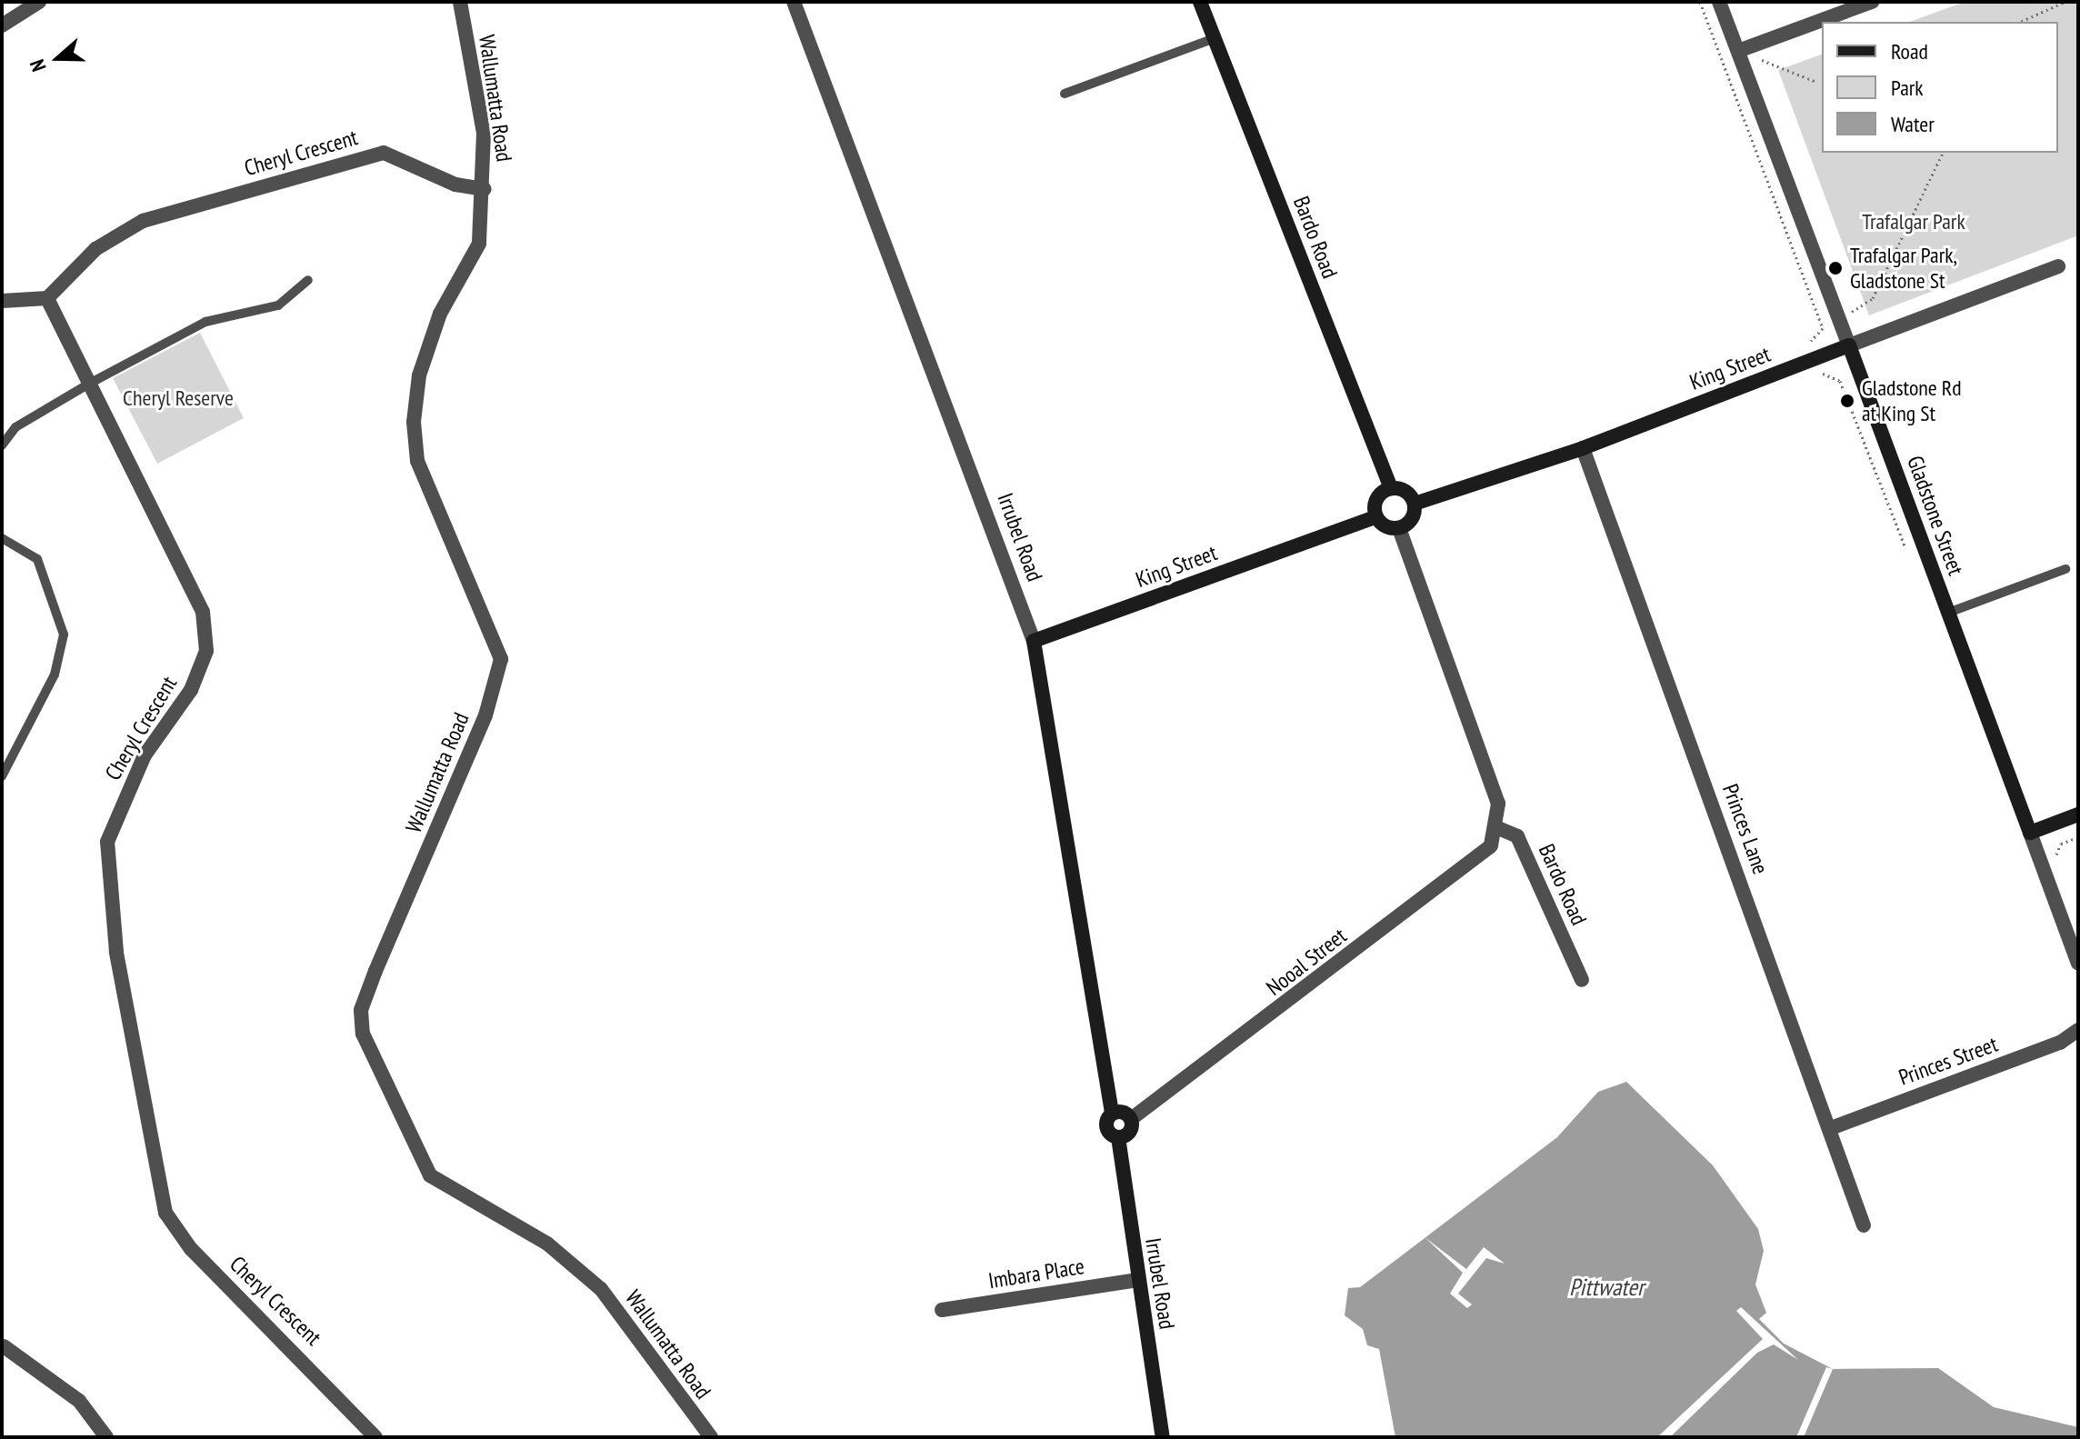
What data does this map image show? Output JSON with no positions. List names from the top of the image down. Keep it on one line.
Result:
{"streets":{"street":["Wallumatta Road","Cheryl Crescent","Bardo Road","King Street","Gladstone Street","Irrubel Road","Princes Lane","Nooal Street","Princes Street","Imbara Place"]},"crossings":[["Wallumatta Road","Cheryl Crescent"],["Bardo Road","King Street"],["Bardo Road","Nooal Street"],["King Street","Gladstone Street"],["King Street","Irrubel Road"],["King Street","Princes Lane"],["Irrubel Road","Imbara Place"],["Princes Lane","Princes Street"]],"water":["Pittwater"],"parks":["Trafalgar Park","Cheryl Reserve"],"places":["Trafalgar Park, Gladstone St","Gladstone Rd at King St"],"legend":["Road","Park","Water"],"north":"left"}
